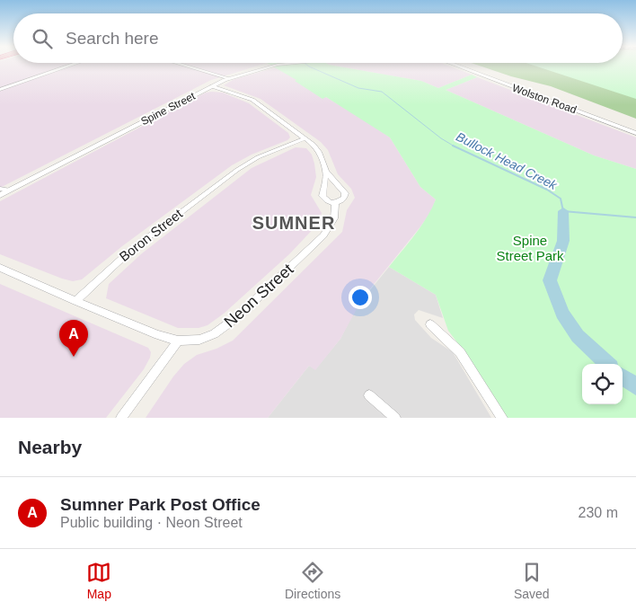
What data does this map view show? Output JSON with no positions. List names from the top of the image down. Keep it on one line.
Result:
{"streets":{"street":["Wolston Road","Spine Street","Boron Street","Neon Street"]},"crossings":[["Spine Street","Neon Street"],["Boron Street","Neon Street"]],"districts":["SUMNER"],"water":["Bullock Head Creek"],"parks":["Spine Street Park"],"page":{"search":"Search here","pins":"A","heading":"Nearby","list":[{"mark":"A","name":"Sumner Park Post Office","note":"Public building · Neon Street","value":"230 m"}],"nav":["Map","Directions","Saved"]}}
